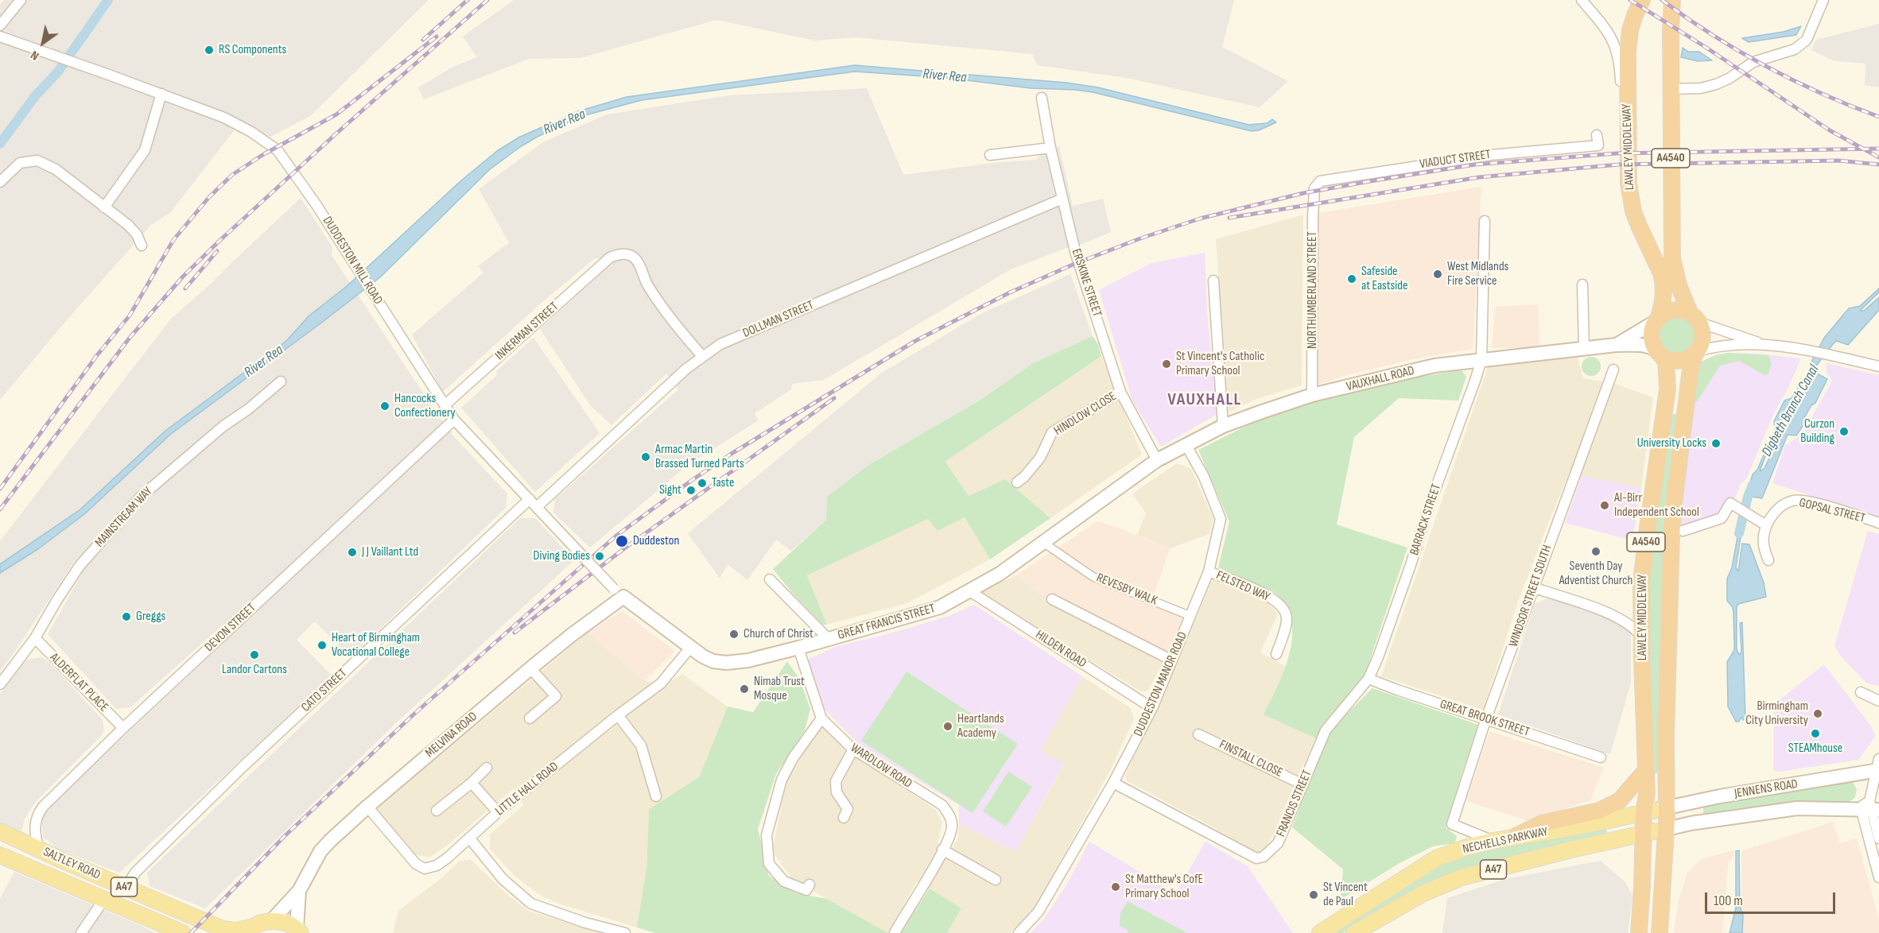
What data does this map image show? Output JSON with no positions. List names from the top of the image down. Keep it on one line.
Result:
{"streets":{"highway":["LAWLEY MIDDLEWAY","A4540"],"main road":["VAUXHALL ROAD","GREAT FRANCIS STREET","MELVINA ROAD","JENNENS ROAD","NECHELLS PARKWAY","SALTLEY ROAD","A47"],"street":["VIADUCT STREET","DUDDESTON MILL ROAD","ERSKINE STREET","NORTHUMBERLAND STREET","DOLLMAN STREET","INKERMAN STREET","HINDLOW CLOSE","GOPSAL STREET","MAINSTREAM WAY","BARRACK STREET","FELSTED WAY","REVESBY WALK","WINDSOR STREET SOUTH","DEVON STREET","HILDEN ROAD","ALDERFLAT PLACE","DUDDESTON MANOR ROAD","CATO STREET","GREAT BROOK STREET","FINSTALL CLOSE","WARDLOW ROAD","LITTLE HALL ROAD","FRANCIS STREET"]},"crossings":[["LAWLEY MIDDLEWAY","A4540"],["LAWLEY MIDDLEWAY","VAUXHALL ROAD"],["LAWLEY MIDDLEWAY","JENNENS ROAD"],["LAWLEY MIDDLEWAY","NECHELLS PARKWAY"],["A4540","VAUXHALL ROAD"],["A4540","JENNENS ROAD"],["A4540","NECHELLS PARKWAY"],["VIADUCT STREET","NORTHUMBERLAND STREET"],["DUDDESTON MILL ROAD","DOLLMAN STREET"],["DUDDESTON MILL ROAD","INKERMAN STREET"],["DUDDESTON MILL ROAD","GREAT FRANCIS STREET"],["DUDDESTON MILL ROAD","DEVON STREET"],["DUDDESTON MILL ROAD","CATO STREET"],["DUDDESTON MILL ROAD","MELVINA ROAD"],["ERSKINE STREET","DOLLMAN STREET"],["ERSKINE STREET","VAUXHALL ROAD"],["ERSKINE STREET","HINDLOW CLOSE"],["ERSKINE STREET","GREAT FRANCIS STREET"],["NORTHUMBERLAND STREET","VAUXHALL ROAD"],["DOLLMAN STREET","INKERMAN STREET"],["VAUXHALL ROAD","BARRACK STREET"],["VAUXHALL ROAD","GREAT FRANCIS STREET"],["VAUXHALL ROAD","DUDDESTON MANOR ROAD"],["MAINSTREAM WAY","ALDERFLAT PLACE"],["BARRACK STREET","GREAT BROOK STREET"],["BARRACK STREET","FRANCIS STREET"],["FELSTED WAY","DUDDESTON MANOR ROAD"],["REVESBY WALK","GREAT FRANCIS STREET"],["REVESBY WALK","DUDDESTON MANOR ROAD"],["WINDSOR STREET SOUTH","GREAT BROOK STREET"],["WINDSOR STREET SOUTH","NECHELLS PARKWAY"],["GREAT FRANCIS STREET","HILDEN ROAD"],["GREAT FRANCIS STREET","MELVINA ROAD"],["GREAT FRANCIS STREET","WARDLOW ROAD"],["GREAT FRANCIS STREET","LITTLE HALL ROAD"],["DEVON STREET","ALDERFLAT PLACE"],["DEVON STREET","SALTLEY ROAD"],["HILDEN ROAD","DUDDESTON MANOR ROAD"],["DUDDESTON MANOR ROAD","FRANCIS STREET"],["CATO STREET","SALTLEY ROAD"],["GREAT BROOK STREET","FRANCIS STREET"],["MELVINA ROAD","LITTLE HALL ROAD"],["MELVINA ROAD","A47"],["FINSTALL CLOSE","FRANCIS STREET"],["JENNENS ROAD","NECHELLS PARKWAY"],["SALTLEY ROAD","A47"]],"districts":["VAUXHALL"],"water":["River Rea","Digbeth Branch Canal"],"places":["RS Components","West Midlands Fire Service","Safeside at Eastside","St Vincent's Catholic Primary School","Hancocks Confectionery","Curzon Building","University Locks","Armac Martin Brassed Turned Parts","Taste","Sight","Al-Birr Independent School","Duddeston","Seventh Day Adventist Church","J J Vaillant Ltd","Diving Bodies","Greggs","Church of Christ","Heart of Birmingham Vocational College","Landor Cartons","Nimab Trust Mosque","Birmingham City University","Heartlands Academy","STEAMhouse","St Matthew's CofE Primary School","St Vincent de Paul"],"scale_bar":"100 m","north":"bottom left"}
